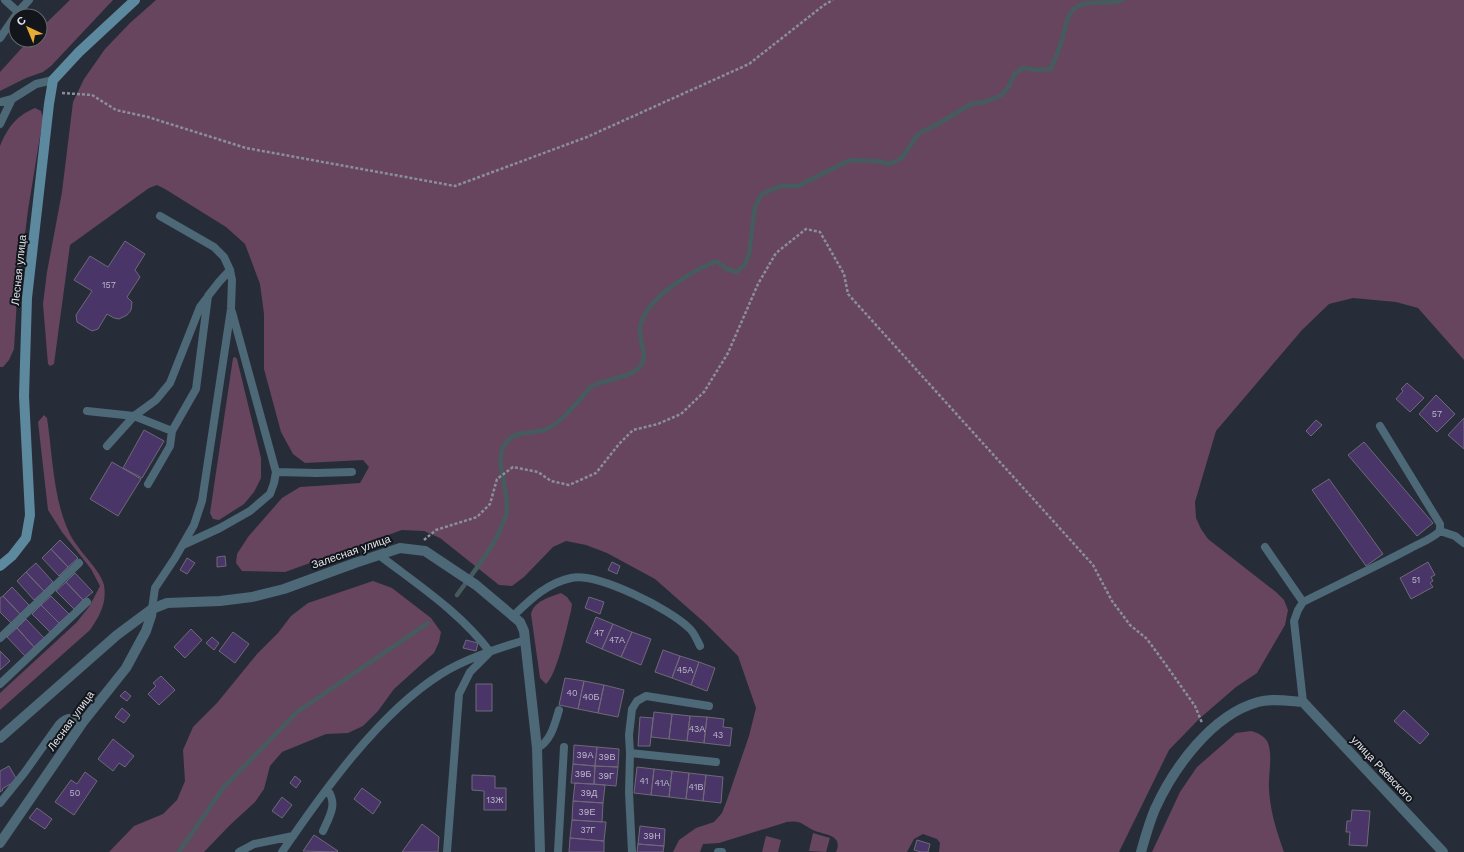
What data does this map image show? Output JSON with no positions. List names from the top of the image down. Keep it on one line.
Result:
{"streets":{"main road":["Лесная улица"],"street":["Залесная улица","улица Раевского"]},"crossings":[["Лесная улица","Залесная улица"]],"house_numbers":["157","57","51","47","47А","45А","40","40Б","43А","43","39А","39В","39Б","39Г","41","41А","41В","50","39Д","13Ж","39Е","37Г","39Н"],"north":"top left"}
